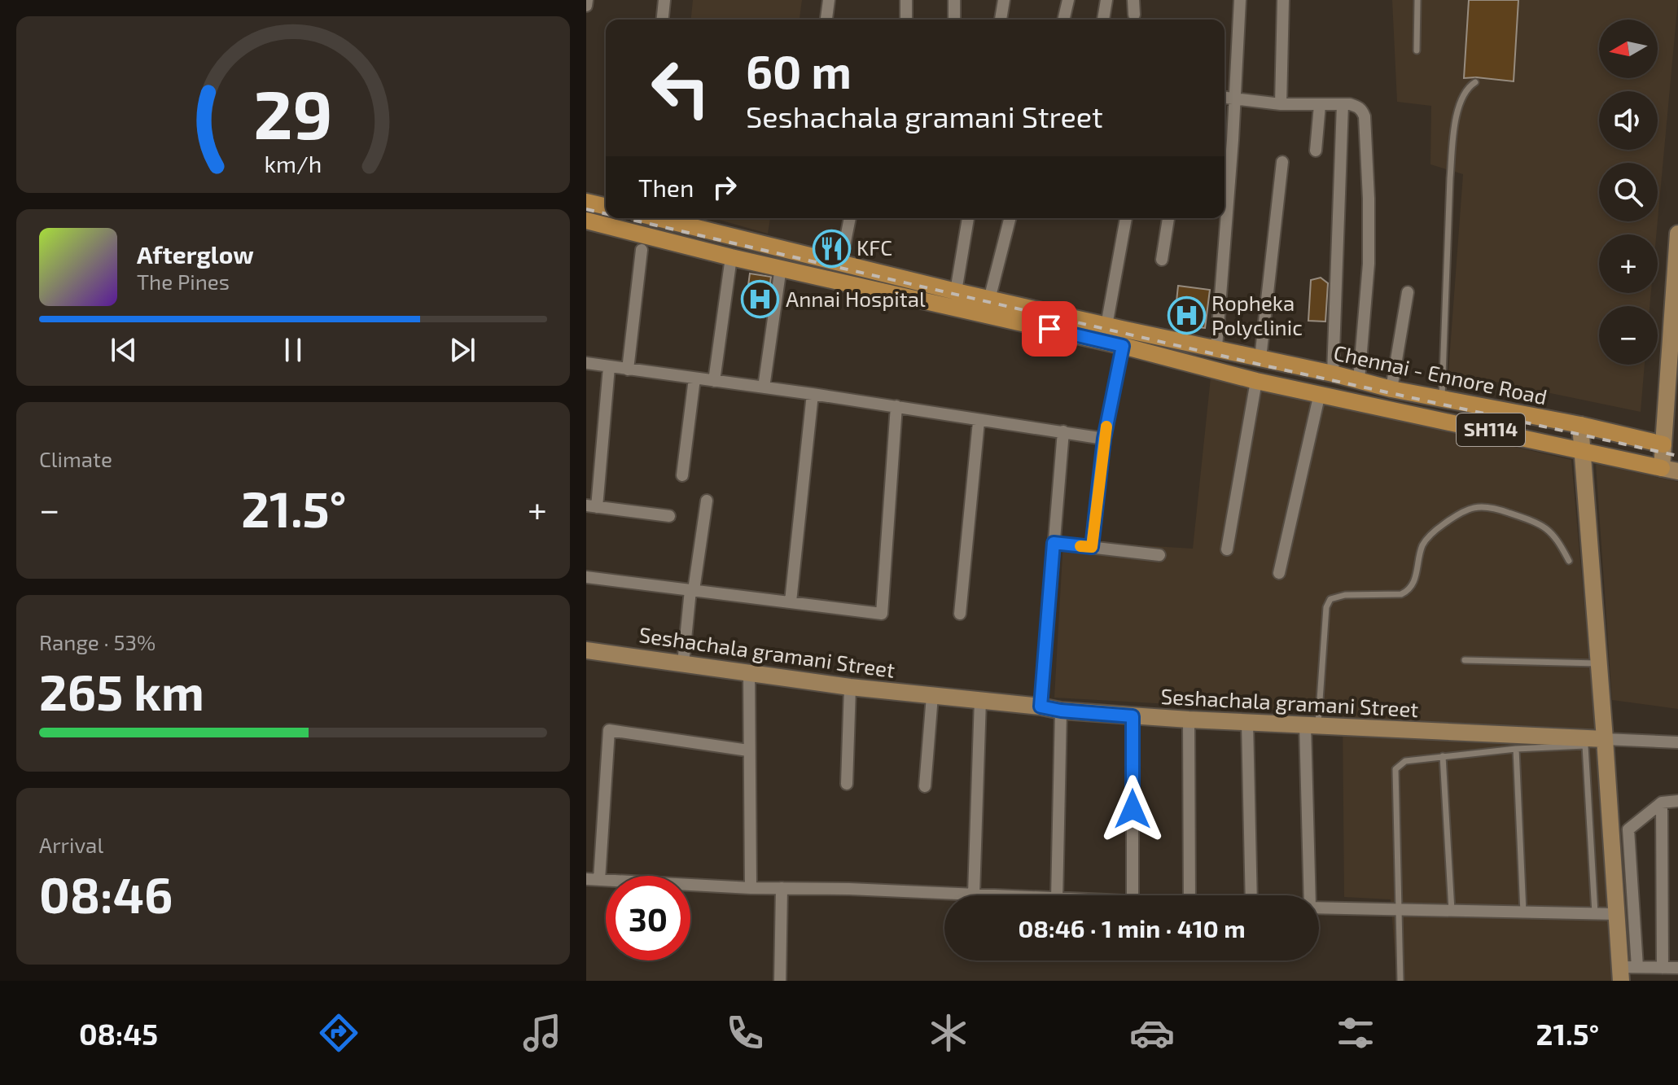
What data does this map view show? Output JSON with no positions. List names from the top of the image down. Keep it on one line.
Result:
{"streets":{"main road":["Chennai - Ennore Road","SH114"],"street":["Seshachala gramani Street"]},"places":{"restaurant":["KFC"],"hospital":["Annai Hospital","Ropheka Polyclinic"]},"north":"left","page":{"map_buttons":["+","−"],"turn":["60 m","Seshachala gramani Street"],"then":"Then","song":["Afterglow","The Pines"],"tile":["Climate",["Range · 53%","265 km"],["Arrival","08:46"]],"heat":["−","21.5°","+"],"limit":"30","trip":"08:46 · 1 min · 410 m","tabs":["08:45","21.5°"],"gauge":["29","km/h"]}}
